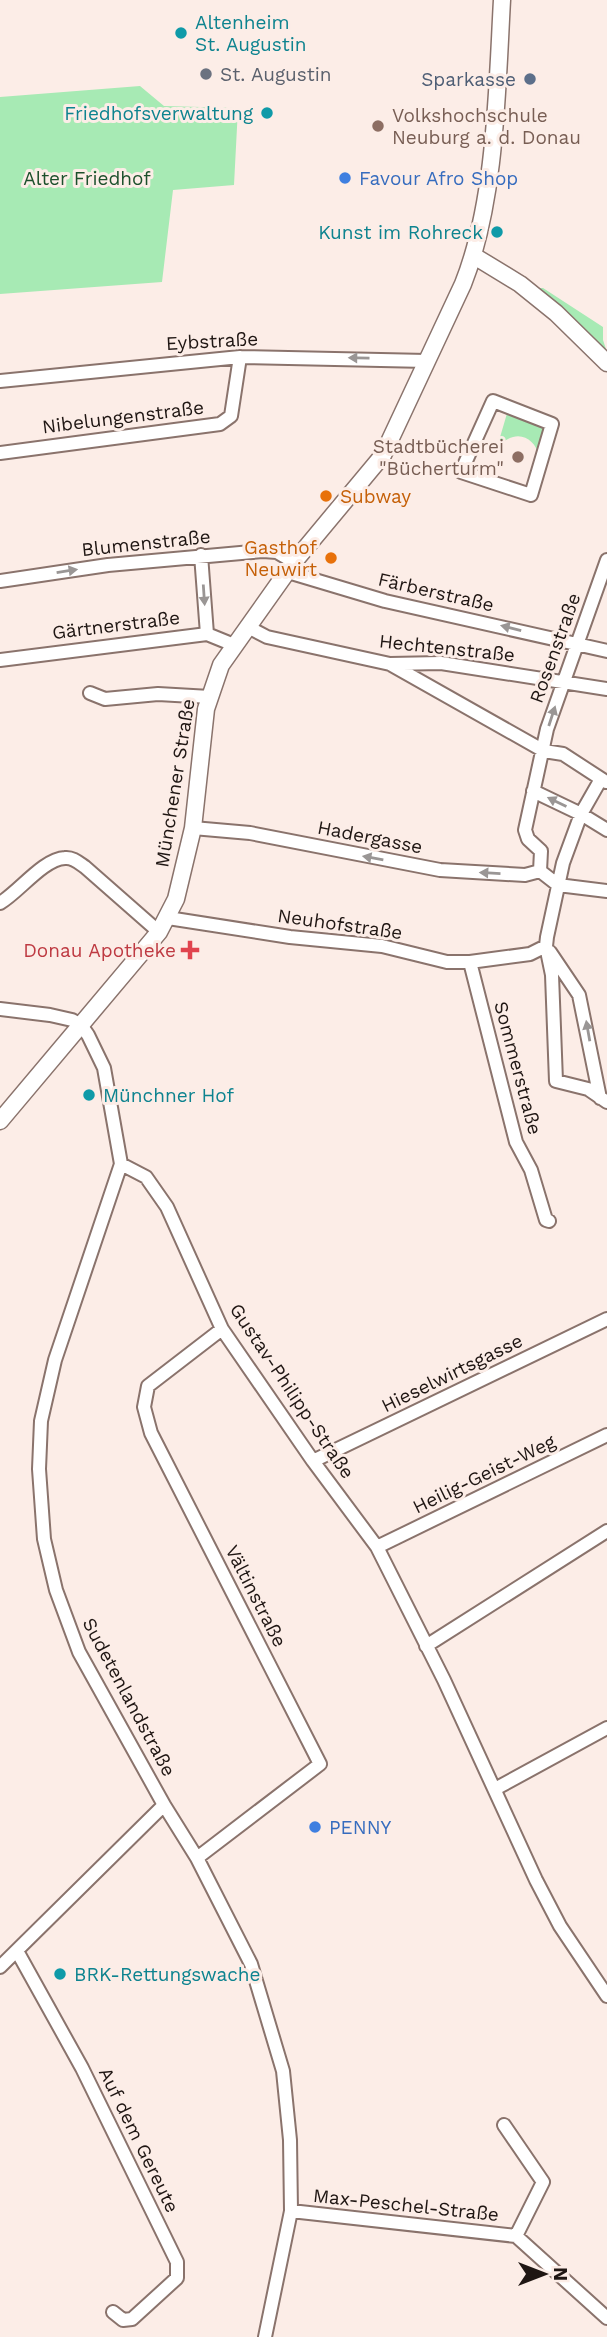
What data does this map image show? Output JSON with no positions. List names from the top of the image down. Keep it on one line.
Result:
{"streets":{"main road":["Münchener Straße"],"street":["Eybstraße","Nibelungenstraße","Blumenstraße","Färberstraße","Gärtnerstraße","Hechtenstraße","Rosenstraße","Hadergasse","Neuhofstraße","Sommerstraße","Hieselwirtsgasse","Gustav-Philipp-Straße","Heilig-Geist-Weg","Vältinstraße","Sudetenlandstraße","Auf dem Gereute","Max-Peschel-Straße"]},"crossings":[["Eybstraße","Nibelungenstraße"],["Eybstraße","Münchener Straße"],["Blumenstraße","Färberstraße"],["Blumenstraße","Münchener Straße"],["Färberstraße","Rosenstraße"],["Färberstraße","Münchener Straße"],["Gärtnerstraße","Münchener Straße"],["Hechtenstraße","Rosenstraße"],["Hechtenstraße","Münchener Straße"],["Rosenstraße","Hadergasse"],["Münchener Straße","Hadergasse"],["Münchener Straße","Neuhofstraße"],["Münchener Straße","Sudetenlandstraße"],["Neuhofstraße","Sommerstraße"],["Hieselwirtsgasse","Gustav-Philipp-Straße"],["Gustav-Philipp-Straße","Heilig-Geist-Weg"],["Gustav-Philipp-Straße","Vältinstraße"],["Gustav-Philipp-Straße","Sudetenlandstraße"],["Vältinstraße","Sudetenlandstraße"],["Sudetenlandstraße","Max-Peschel-Straße"]],"one_way":["Eybstraße","Blumenstraße","Hadergasse"],"parks":["Alter Friedhof"],"places":{"other":["Altenheim St. Augustin","St. Augustin","Sparkasse","Friedhofsverwaltung","Volkshochschule Neuburg a. d. Donau","Favour Afro Shop","Kunst im Rohreck","Stadtbücherei \"Bücherturm\"","Subway","Gasthof Neuwirt","Münchner Hof","PENNY","BRK-Rettungswache"],"health":["Donau Apotheke"]},"north":"right"}
